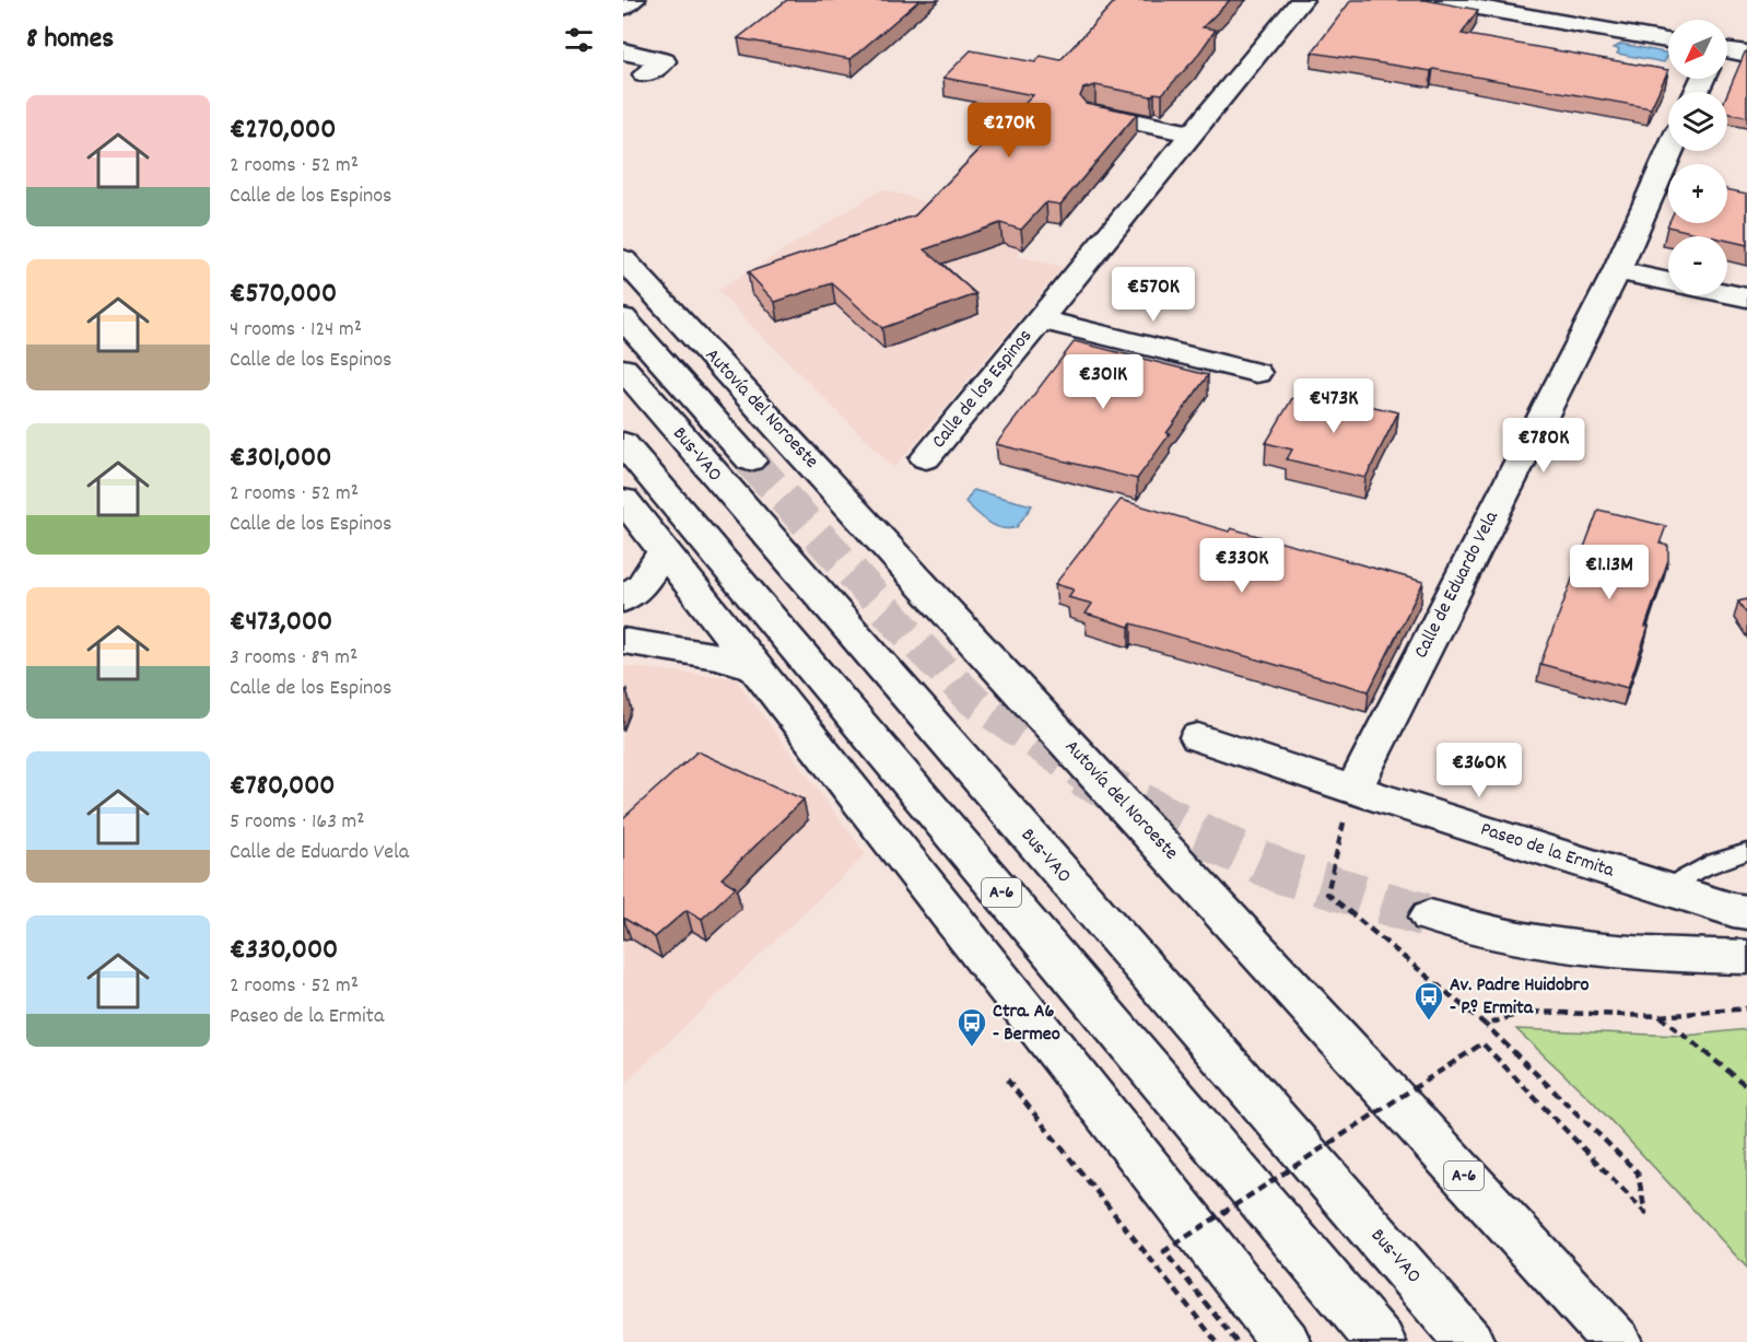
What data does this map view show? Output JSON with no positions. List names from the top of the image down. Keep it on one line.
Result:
{"streets":{"main road":["Calle de los Espinos","Autovía del Noroeste","Bus-VAO","Calle de Eduardo Vela","Paseo de la Ermita","A-6"]},"crossings":[["Calle de Eduardo Vela","Paseo de la Ermita"]],"places":{"bus stop":["Av. Padre Huidobro - Pº Ermita","Ctra. A6 - Bermeo"]},"north":"bottom left","page":{"heading":"8 homes","map_buttons":["+","−"],"list":[{"name":"€270,000","note":"2 rooms · 52 m² · Calle de los Espinos"},{"name":"€570,000","note":"4 rooms · 124 m² · Calle de los Espinos"},{"name":"€301,000","note":"2 rooms · 52 m² · Calle de los Espinos"},{"name":"€473,000","note":"3 rooms · 89 m² · Calle de los Espinos"},{"name":"€780,000","note":"5 rooms · 163 m² · Calle de Eduardo Vela"},{"name":"€330,000","note":"2 rooms · 52 m² · Paseo de la Ermita"}],"price":["€270K","€570K","€301K","€473K","€780K","€330K","€1.13M","€360K"]}}
